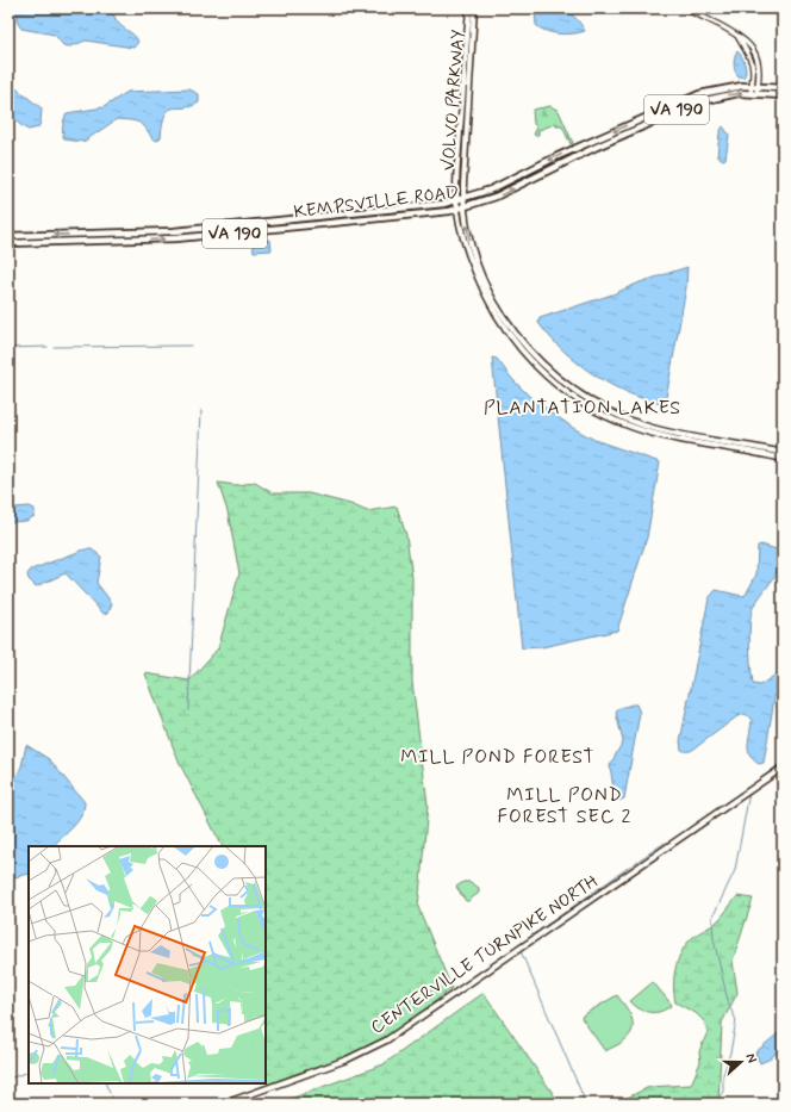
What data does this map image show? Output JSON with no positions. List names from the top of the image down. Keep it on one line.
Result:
{"streets":{"main road":["VOLVO PARKWAY","VA 190","KEMPSVILLE ROAD","CENTERVILLE TURNPIKE NORTH"]},"crossings":[["VOLVO PARKWAY","KEMPSVILLE ROAD"]],"districts":["PLANTATION LAKES","MILL POND FOREST","MILL POND FOREST SEC 2"],"north":"right"}
